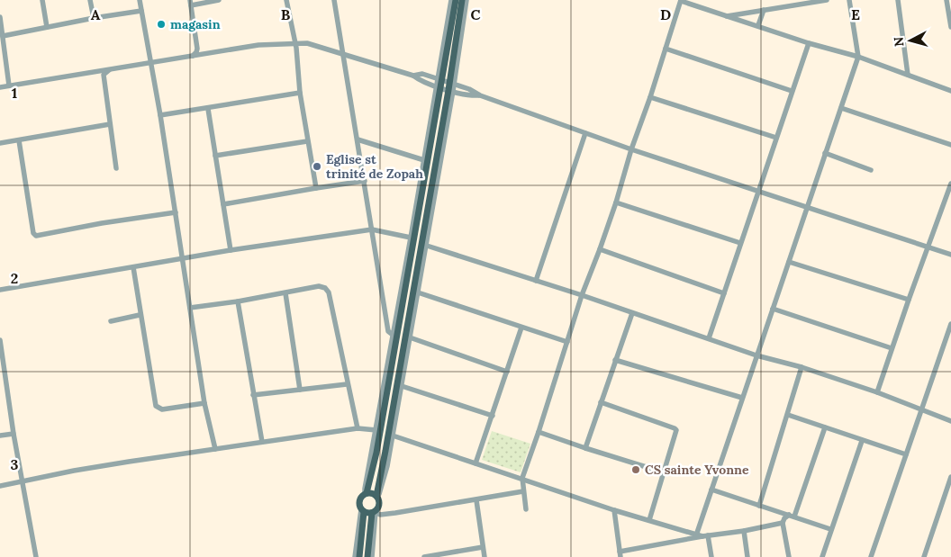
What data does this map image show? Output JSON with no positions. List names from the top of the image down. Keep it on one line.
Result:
{"places":["magasin","Eglise st trinité de Zopah","CS sainte Yvonne"],"north":"left","grid":{"columns":["A","B","C","D","E"],"rows":["1","2","3"]}}
